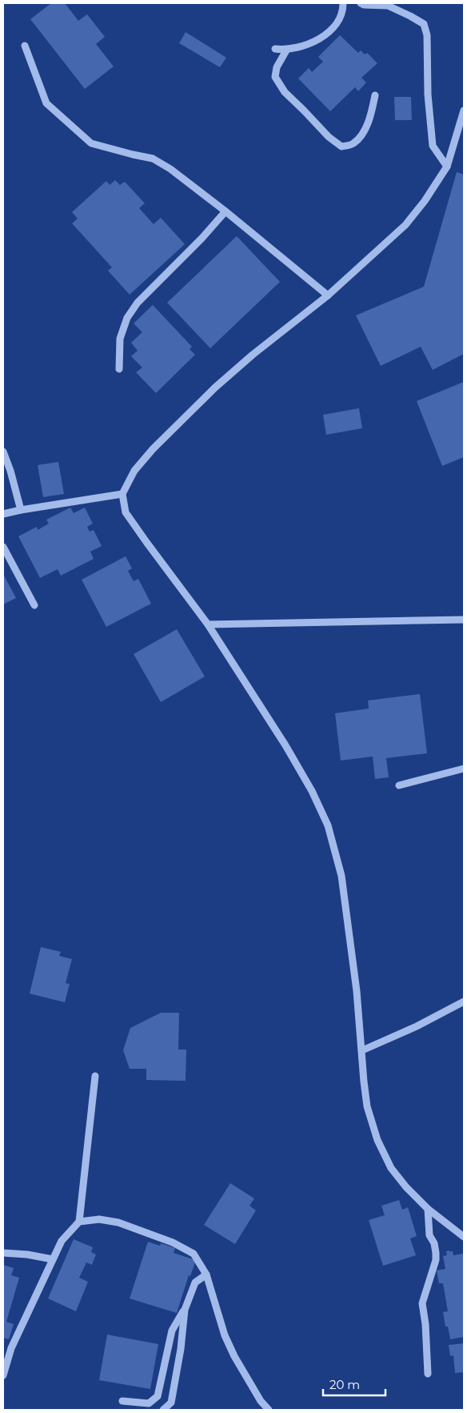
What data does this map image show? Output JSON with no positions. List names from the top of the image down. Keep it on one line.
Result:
{"scale_bar":"20 m"}
